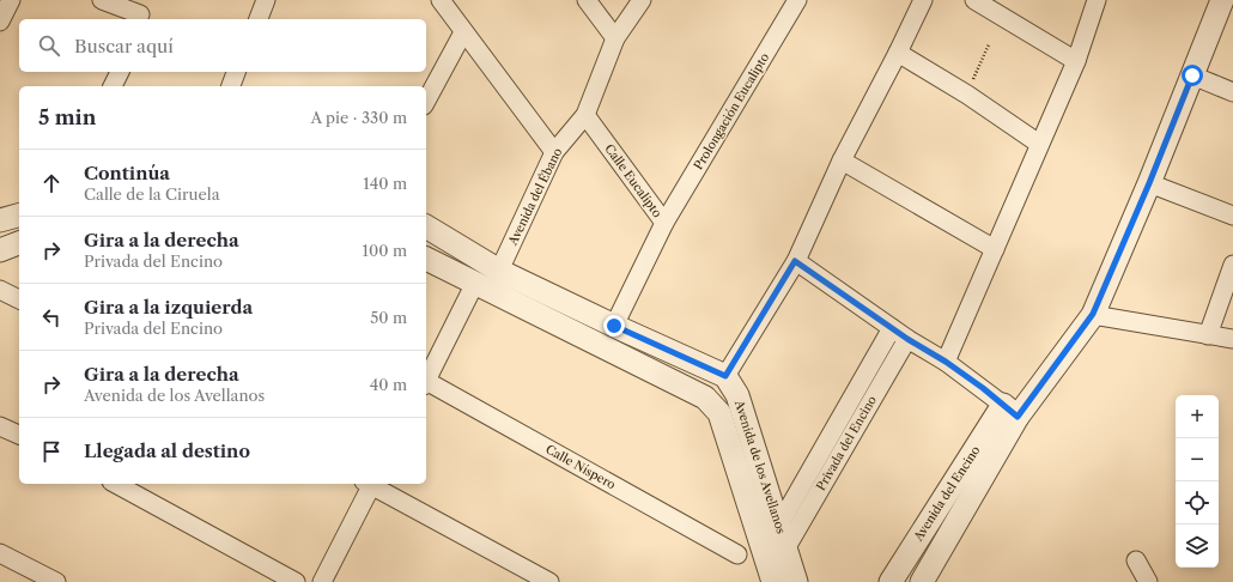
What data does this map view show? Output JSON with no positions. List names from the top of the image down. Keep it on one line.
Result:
{"streets":{"street":["Prolongación Eucalipto","Calle Eucalipto","Avenida del Ébano","Privada del Encino","Calle Níspero","Avenida de los Avellanos","Avenida del Encino"]},"crossings":[["Prolongación Eucalipto","Calle Eucalipto"],["Calle Eucalipto","Avenida del Ébano"],["Privada del Encino","Avenida de los Avellanos"]],"page":{"search":"Buscar aquí","heading":["5 min","A pie · 330 m"],"list":[["Continúa","Calle de la Ciruela","140 m"],["Gira a la derecha","Privada del Encino","100 m"],["Gira a la izquierda","Privada del Encino","50 m"],["Gira a la derecha","Avenida de los Avellanos","40 m"],"Llegada al destino"],"map_buttons":["+","−"]}}
